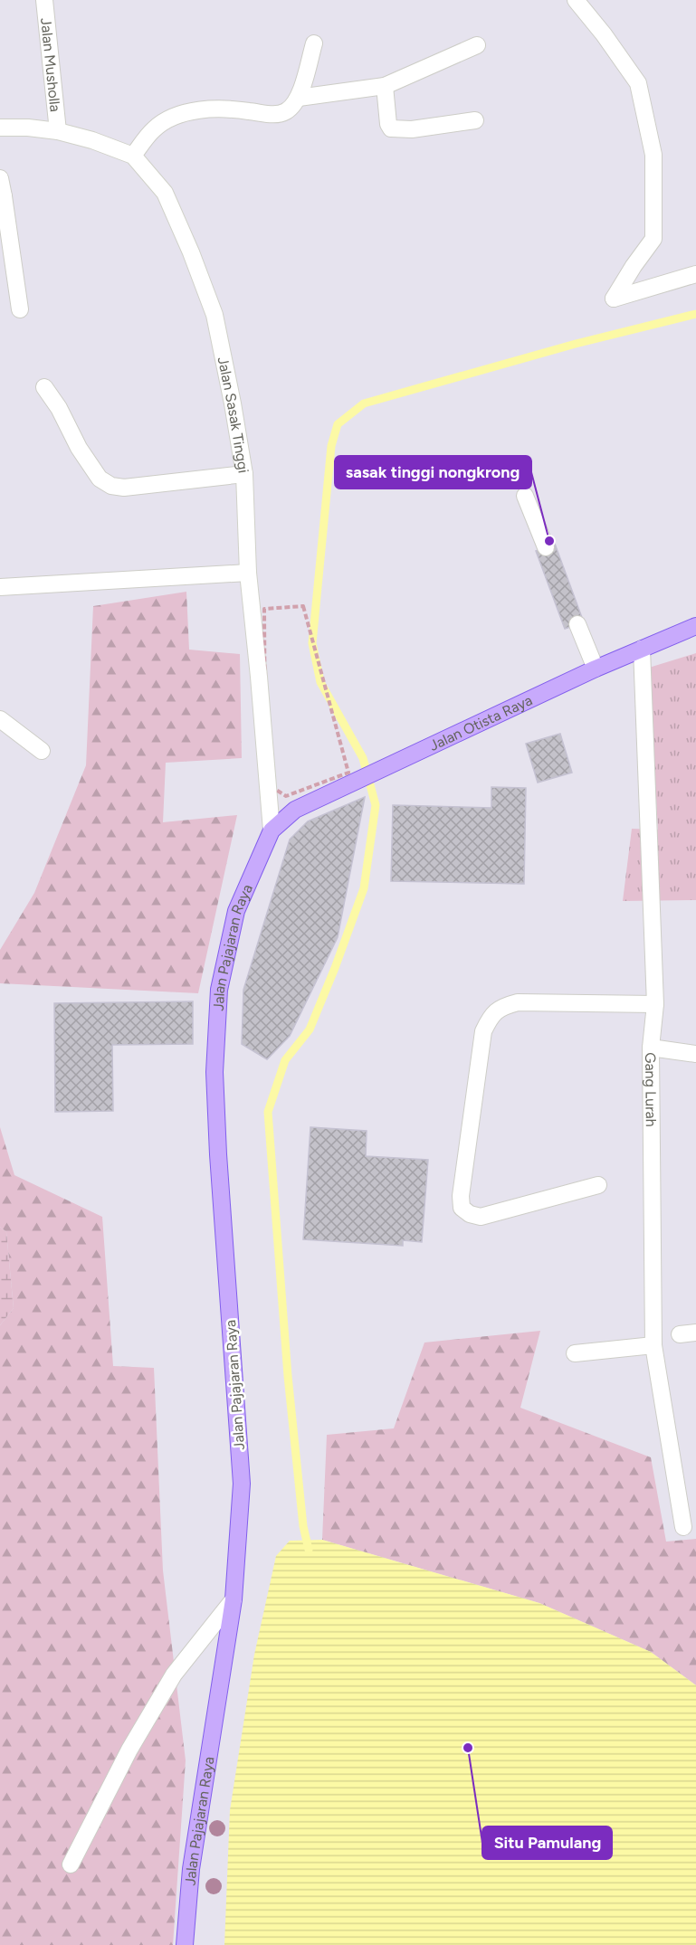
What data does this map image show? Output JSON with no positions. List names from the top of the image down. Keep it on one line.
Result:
{"streets":{"main road":["Jalan Otista Raya","Jalan Pajajaran Raya"],"street":["Jalan Musholla","Jalan Sasak Tinggi","Gang Lurah"]},"crossings":[["Jalan Musholla","Jalan Sasak Tinggi"],["Jalan Sasak Tinggi","Jalan Otista Raya"],["Jalan Sasak Tinggi","Jalan Pajajaran Raya"],["Jalan Otista Raya","Jalan Pajajaran Raya"],["Jalan Otista Raya","Gang Lurah"]],"places":["sasak tinggi nongkrong","Situ Pamulang"]}
